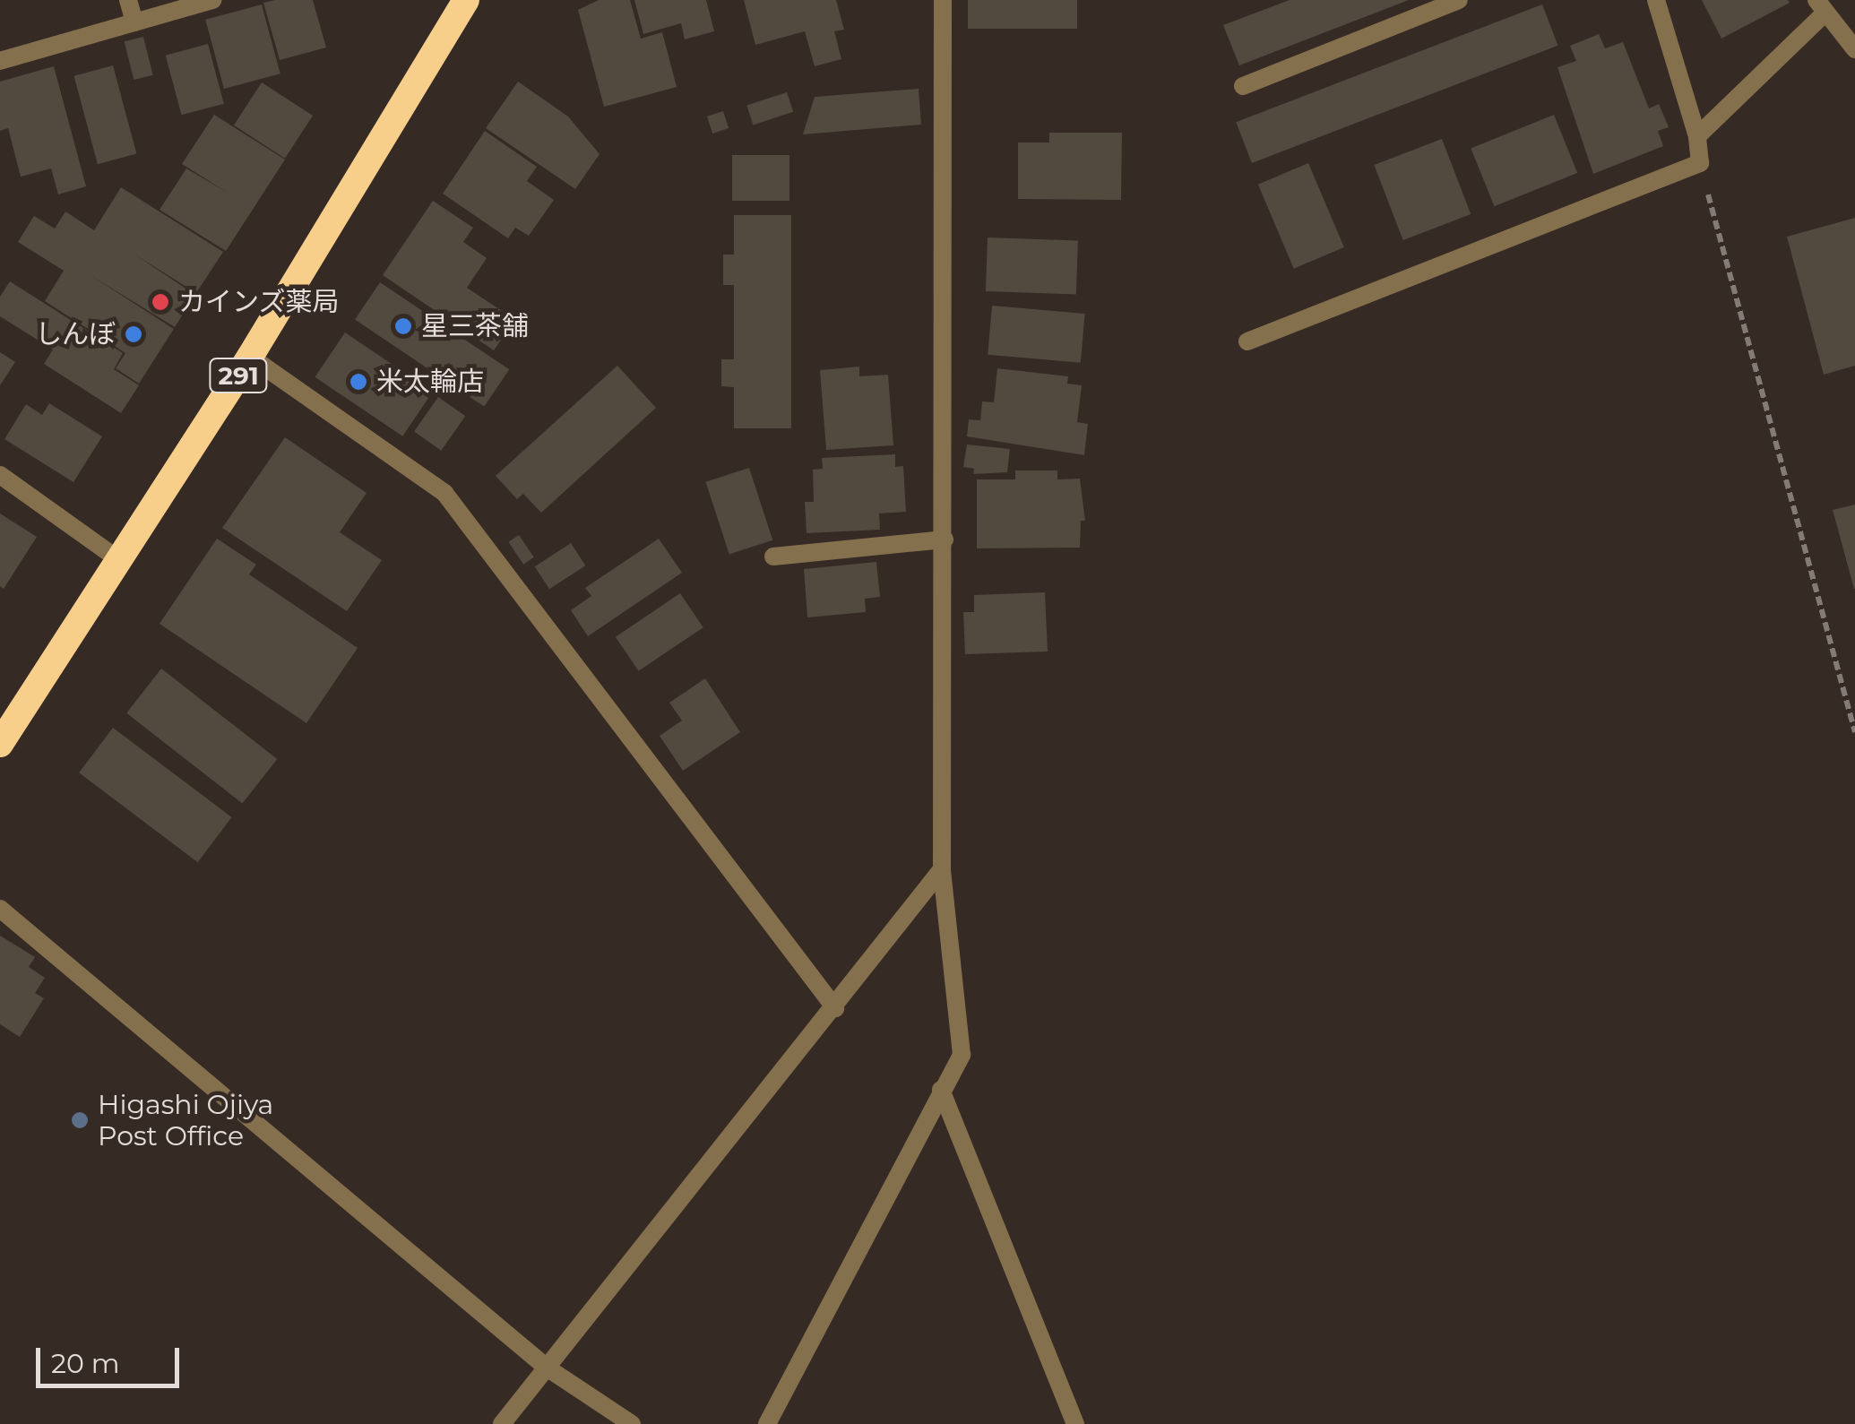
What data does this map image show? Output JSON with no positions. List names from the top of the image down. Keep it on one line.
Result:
{"streets":{"highway":["291"]},"places":["カインズ薬局","星三茶舗","しんぼ","米太輪店","Higashi Ojiya Post Office"],"scale_bar":"20 m"}
